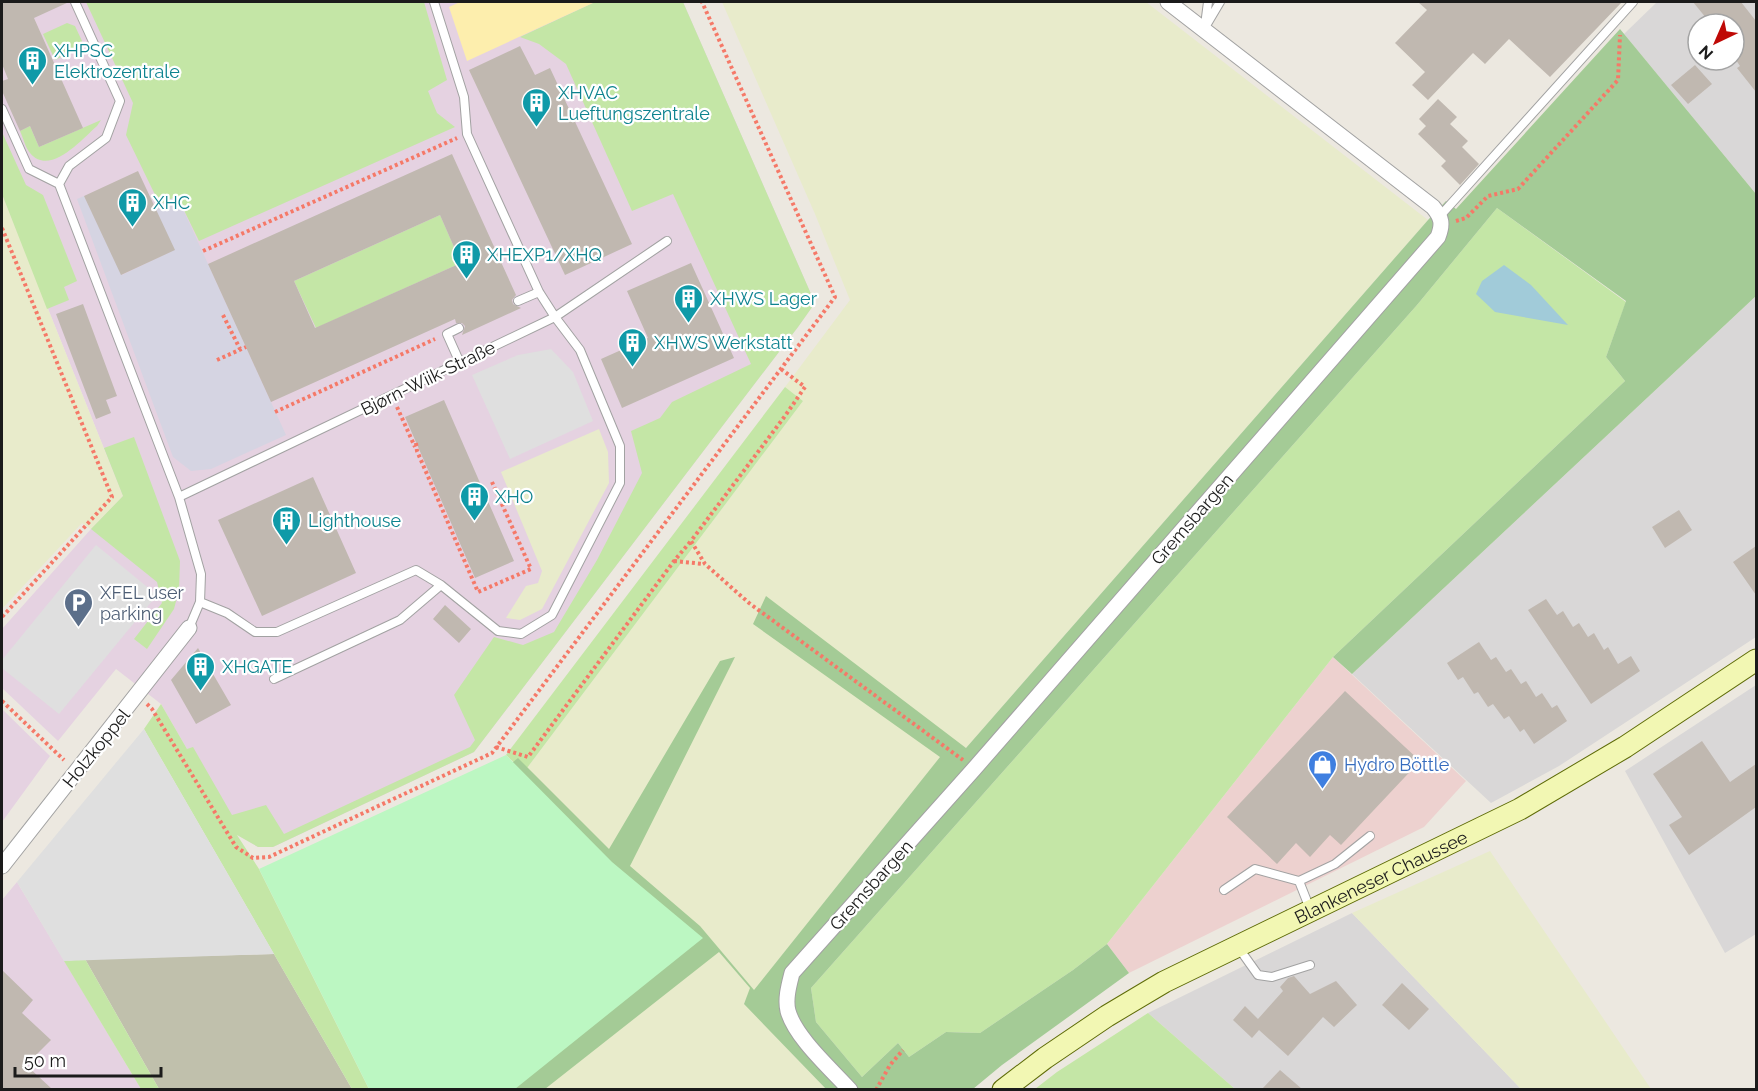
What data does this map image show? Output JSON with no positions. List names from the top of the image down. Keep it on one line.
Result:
{"streets":{"main road":["Blankeneser Chaussee"],"street":["Gremsbargen","Holzkoppel"],"lane":["Bjørn-Wiik-Straße"]},"places":{"building":["XHPSC Elektrozentrale","XHVAC Lueftungszentrale","XHC","XHEXP1/XHQ","XHWS Lager","XHWS Werkstatt","XHO","Lighthouse","XHGATE"],"parking":["XFEL user parking"],"shop":["Hydro Böttle"]},"scale_bar":"50 m","north":"bottom left"}
